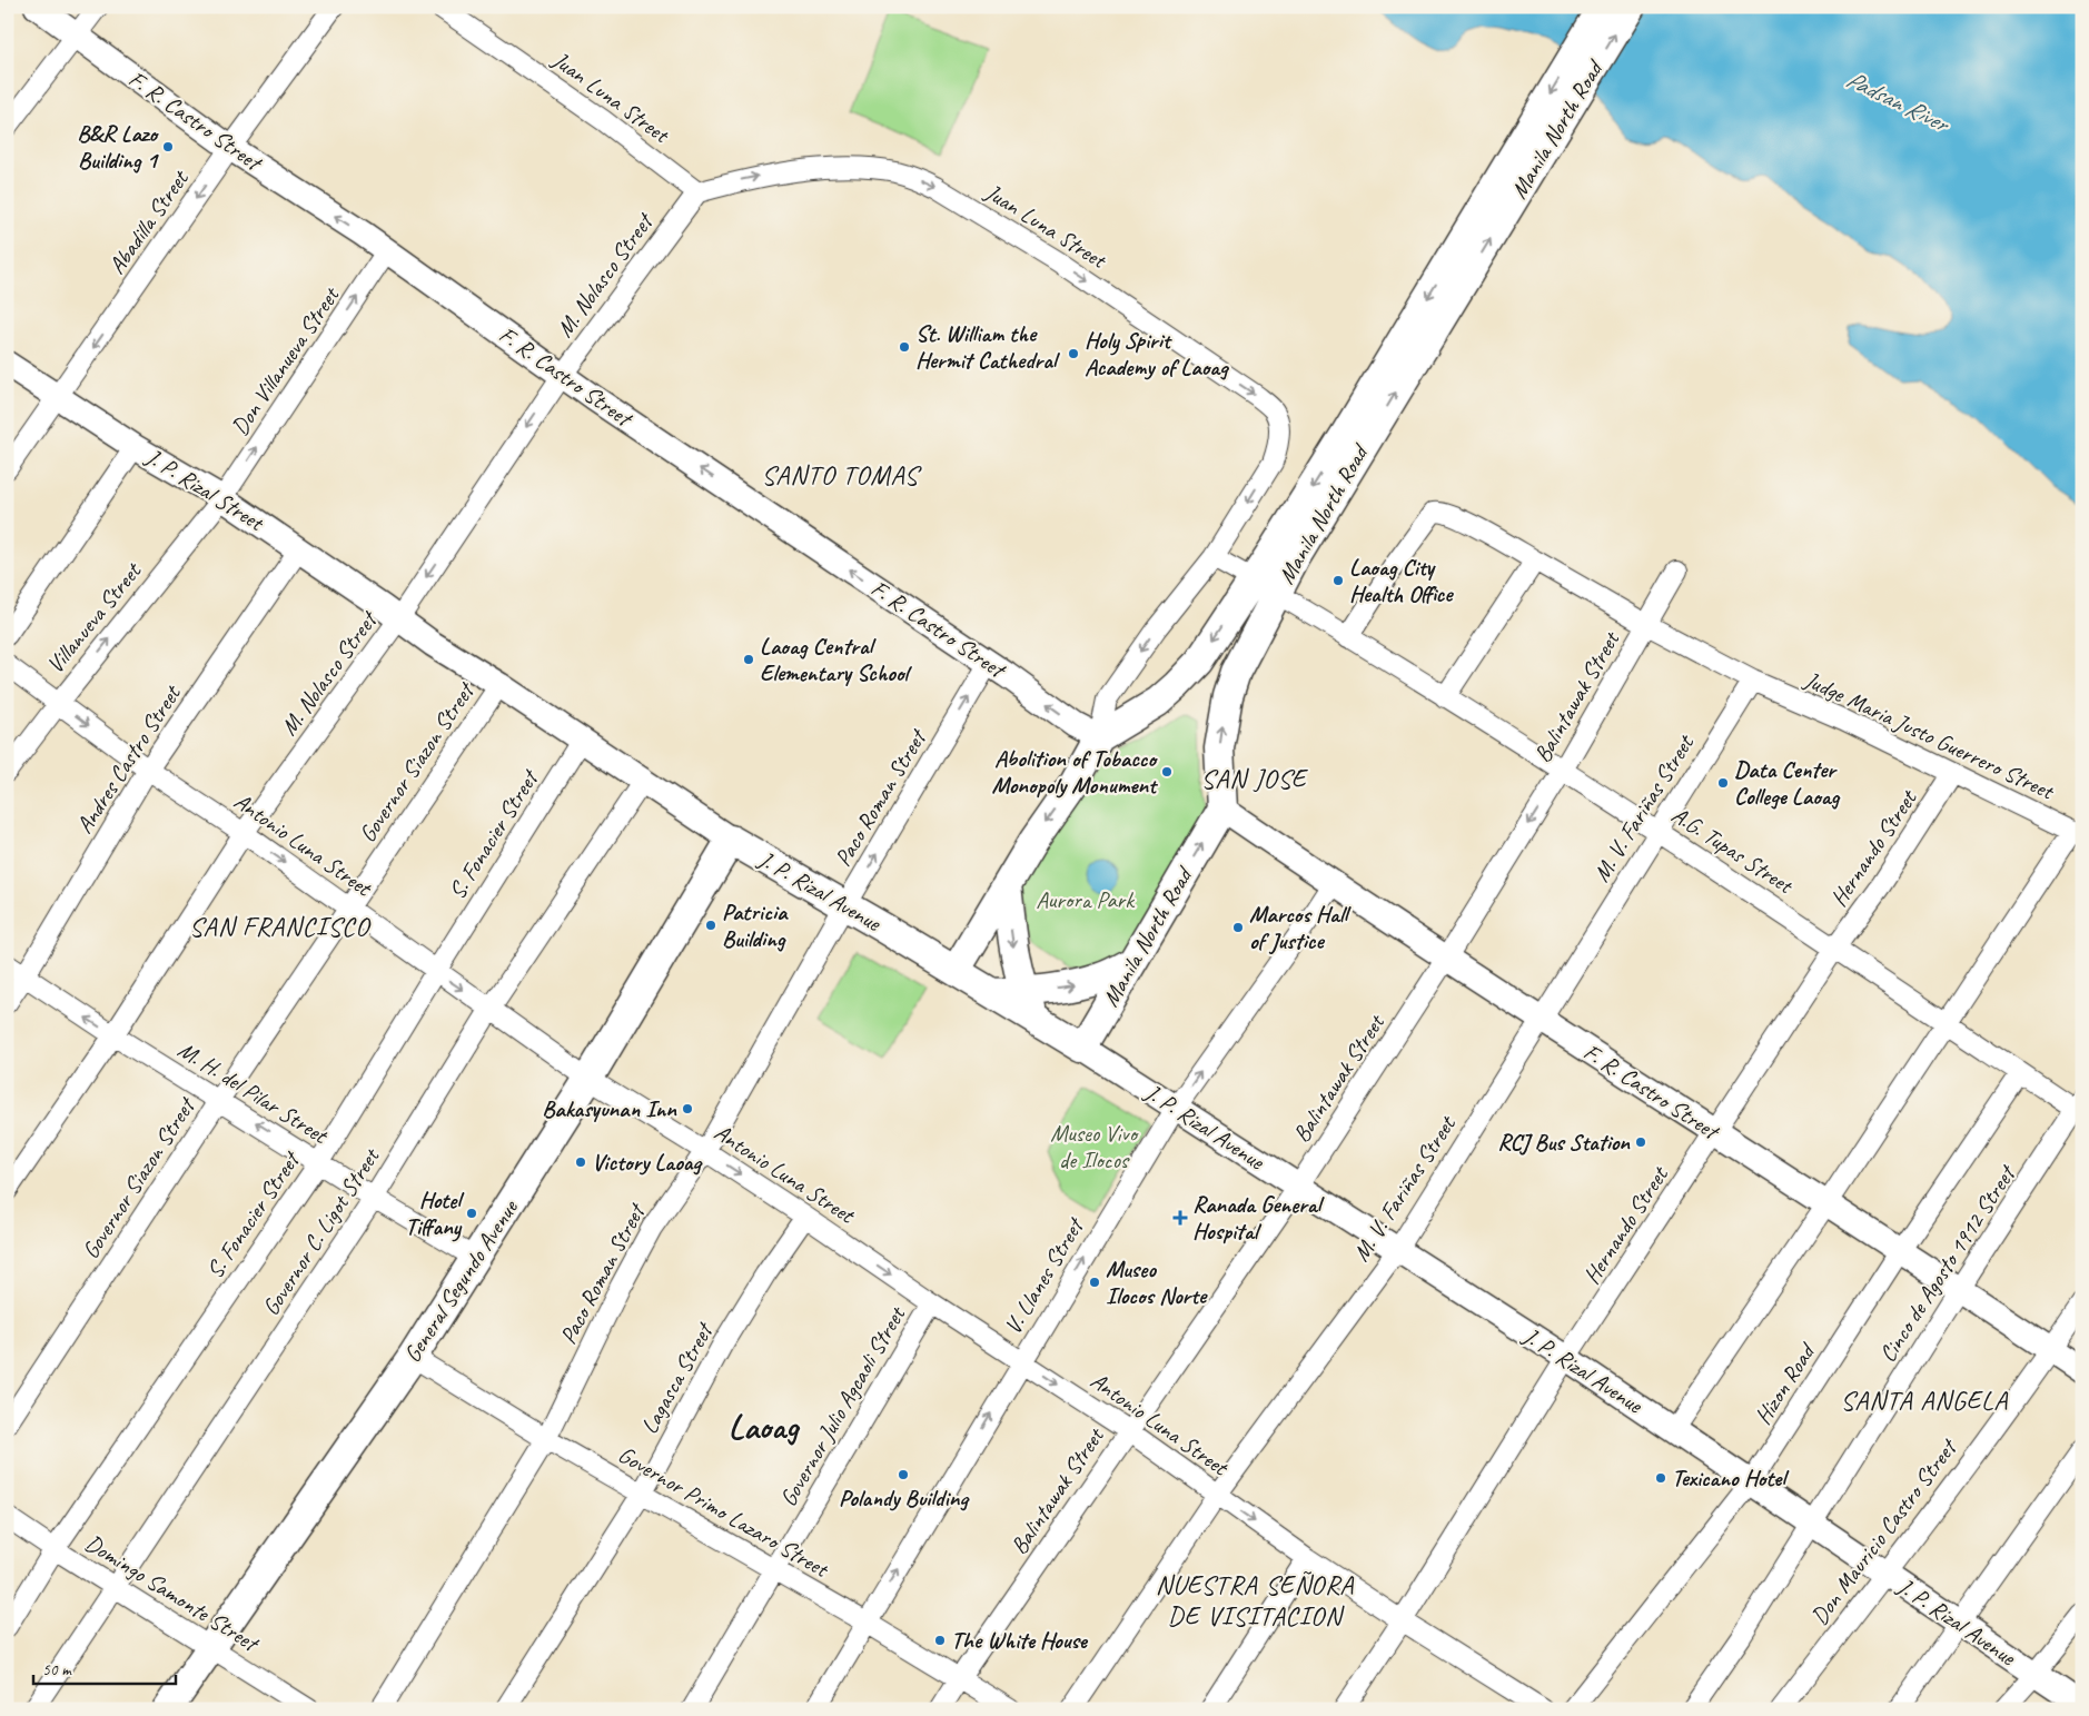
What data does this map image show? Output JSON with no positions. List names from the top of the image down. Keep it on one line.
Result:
{"streets":{"highway":["Manila North Road","J. P. Rizal Avenue","General Segundo Avenue"],"main road":["F. R. Castro Street","J. P. Rizal Street"],"street":["Juan Luna Street","Abadilla Street","M. Nolasco Street","Don Villanueva Street","Villanueva Street","Balintawak Street","Judge Maria Justo Guerrero Street","Andres Castro Street","Governor Siazon Street","Paco Roman Street","M. V. Fariñas Street","S. Fonacier Street","Antonio Luna Street","Hernando Street","A.G. Tupas Street","M. H. del Pilar Street","Governor C. Ligot Street","Cinco de Agosto 1912 Street","V. Llanes Street","Lagasca Street","Hizon Road","Governor Julio Agcaoli Street","Governor Primo Lazaro Street","Don Mauricio Castro Street","Domingo Samonte Street"]},"crossings":[["Juan Luna Street","F. R. Castro Street"],["Juan Luna Street","Manila North Road"],["Juan Luna Street","M. Nolasco Street"],["F. R. Castro Street","Manila North Road"],["F. R. Castro Street","Abadilla Street"],["F. R. Castro Street","M. Nolasco Street"],["F. R. Castro Street","Don Villanueva Street"],["F. R. Castro Street","Balintawak Street"],["F. R. Castro Street","Paco Roman Street"],["F. R. Castro Street","M. V. Fariñas Street"],["F. R. Castro Street","Hernando Street"],["F. R. Castro Street","Cinco de Agosto 1912 Street"],["F. R. Castro Street","V. Llanes Street"],["F. R. Castro Street","Hizon Road"],["F. R. Castro Street","Don Mauricio Castro Street"],["Manila North Road","J. P. Rizal Avenue"],["Abadilla Street","J. P. Rizal Street"],["M. Nolasco Street","J. P. Rizal Street"],["M. Nolasco Street","Antonio Luna Street"],["M. Nolasco Street","J. P. Rizal Avenue"],["M. Nolasco Street","M. H. del Pilar Street"],["Don Villanueva Street","J. P. Rizal Street"],["Don Villanueva Street","Villanueva Street"],["J. P. Rizal Street","Villanueva Street"],["J. P. Rizal Street","Andres Castro Street"],["J. P. Rizal Street","J. P. Rizal Avenue"],["Villanueva Street","Antonio Luna Street"],["Balintawak Street","Judge Maria Justo Guerrero Street"],["Balintawak Street","Antonio Luna Street"],["Balintawak Street","A.G. Tupas Street"],["Balintawak Street","J. P. Rizal Avenue"],["Balintawak Street","Governor Primo Lazaro Street"],["Judge Maria Justo Guerrero Street","M. V. Fariñas Street"],["Judge Maria Justo Guerrero Street","Hernando Street"],["Andres Castro Street","Antonio Luna Street"],["Andres Castro Street","M. H. del Pilar Street"],["Governor Siazon Street","Antonio Luna Street"],["Governor Siazon Street","J. P. Rizal Avenue"],["Governor Siazon Street","M. H. del Pilar Street"],["Paco Roman Street","Antonio Luna Street"],["Paco Roman Street","J. P. Rizal Avenue"],["Paco Roman Street","Governor Primo Lazaro Street"],["M. V. Fariñas Street","Antonio Luna Street"],["M. V. Fariñas Street","A.G. Tupas Street"],["M. V. Fariñas Street","J. P. Rizal Avenue"],["S. Fonacier Street","Antonio Luna Street"],["S. Fonacier Street","J. P. Rizal Avenue"],["S. Fonacier Street","M. H. del Pilar Street"],["S. Fonacier Street","Domingo Samonte Street"],["Antonio Luna Street","Hernando Street"],["Antonio Luna Street","Governor C. Ligot Street"],["Antonio Luna Street","V. Llanes Street"],["Antonio Luna Street","General Segundo Avenue"],["Antonio Luna Street","Lagasca Street"],["Antonio Luna Street","Governor Julio Agcaoli Street"],["Hernando Street","A.G. Tupas Street"],["Hernando Street","J. P. Rizal Avenue"],["A.G. Tupas Street","Cinco de Agosto 1912 Street"],["A.G. Tupas Street","Hizon Road"],["J. P. Rizal Avenue","Governor C. Ligot Street"],["J. P. Rizal Avenue","Cinco de Agosto 1912 Street"],["J. P. Rizal Avenue","V. Llanes Street"],["J. P. Rizal Avenue","General Segundo Avenue"],["J. P. Rizal Avenue","Hizon Road"],["J. P. Rizal Avenue","Don Mauricio Castro Street"],["M. H. del Pilar Street","Governor C. Ligot Street"],["M. H. del Pilar Street","General Segundo Avenue"],["Governor C. Ligot Street","Domingo Samonte Street"],["V. Llanes Street","Governor Primo Lazaro Street"],["General Segundo Avenue","Governor Primo Lazaro Street"],["General Segundo Avenue","Domingo Samonte Street"],["Lagasca Street","Governor Primo Lazaro Street"],["Governor Julio Agcaoli Street","Governor Primo Lazaro Street"]],"one_way":["F. R. Castro Street","Abadilla Street","Don Villanueva Street","Antonio Luna Street","M. H. del Pilar Street","V. Llanes Street"],"districts":["SANTO TOMAS","SAN JOSE","SAN FRANCISCO","SANTA ANGELA","Laoag","NUESTRA SEÑORA DE VISITACION"],"water":["Padsan River"],"parks":["Aurora Park","Museo Vivo de Ilocos"],"places":{"other":["B&R Lazo Building 1","St. William the Hermit Cathedral","Holy Spirit Academy of Laoag","Laoag City Health Office","Laoag Central Elementary School","Abolition of Tobacco Monopoly Monument","Data Center College Laoag","Patricia Building","Marcos Hall of Justice","Bakasyunan Inn","RCJ Bus Station","Victory Laoag","Hotel Tiffany","Museo Ilocos Norte","Polandy Building","Texicano Hotel","The White House"],"health":["Ranada General Hospital"]},"scale_bar":"50 m"}
